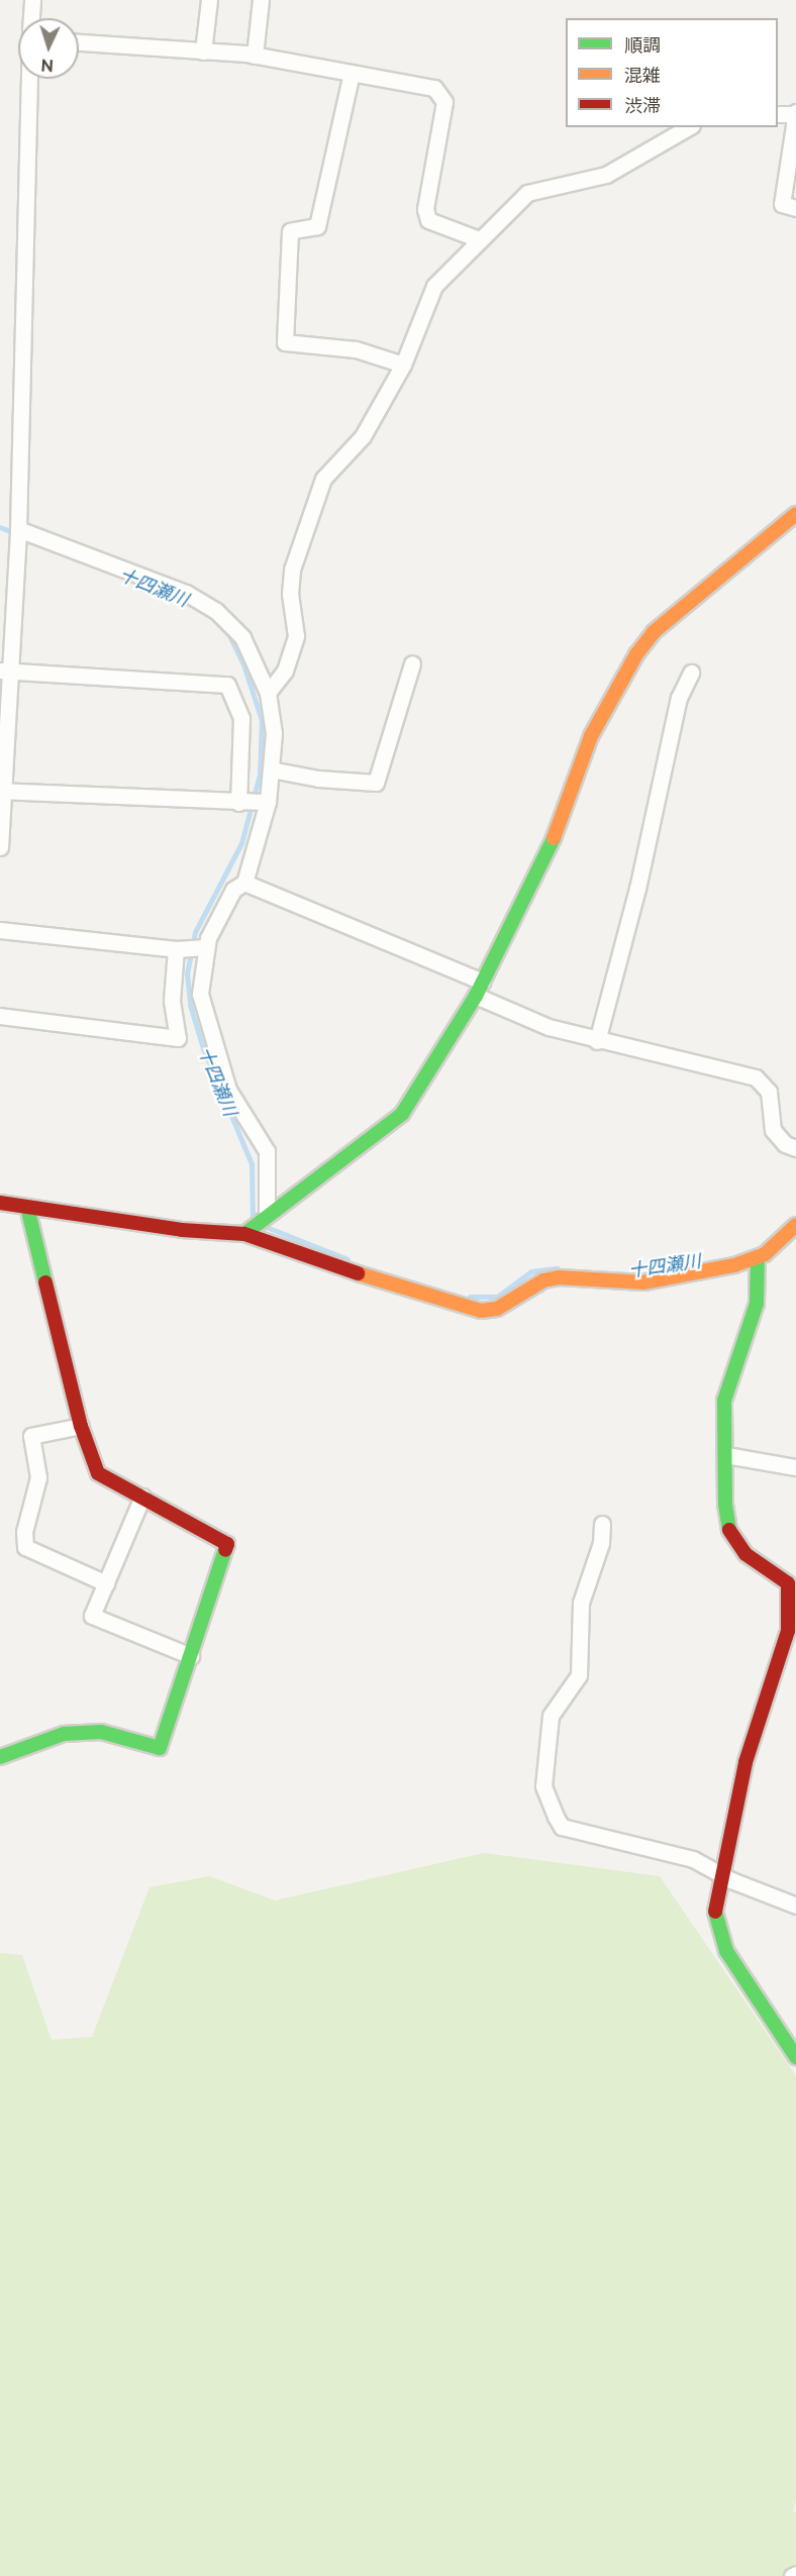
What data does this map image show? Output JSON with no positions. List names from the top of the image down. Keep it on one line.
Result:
{"water":["十四瀬川"],"legend":["順調","混雑","渋滞"],"north":"bottom"}
